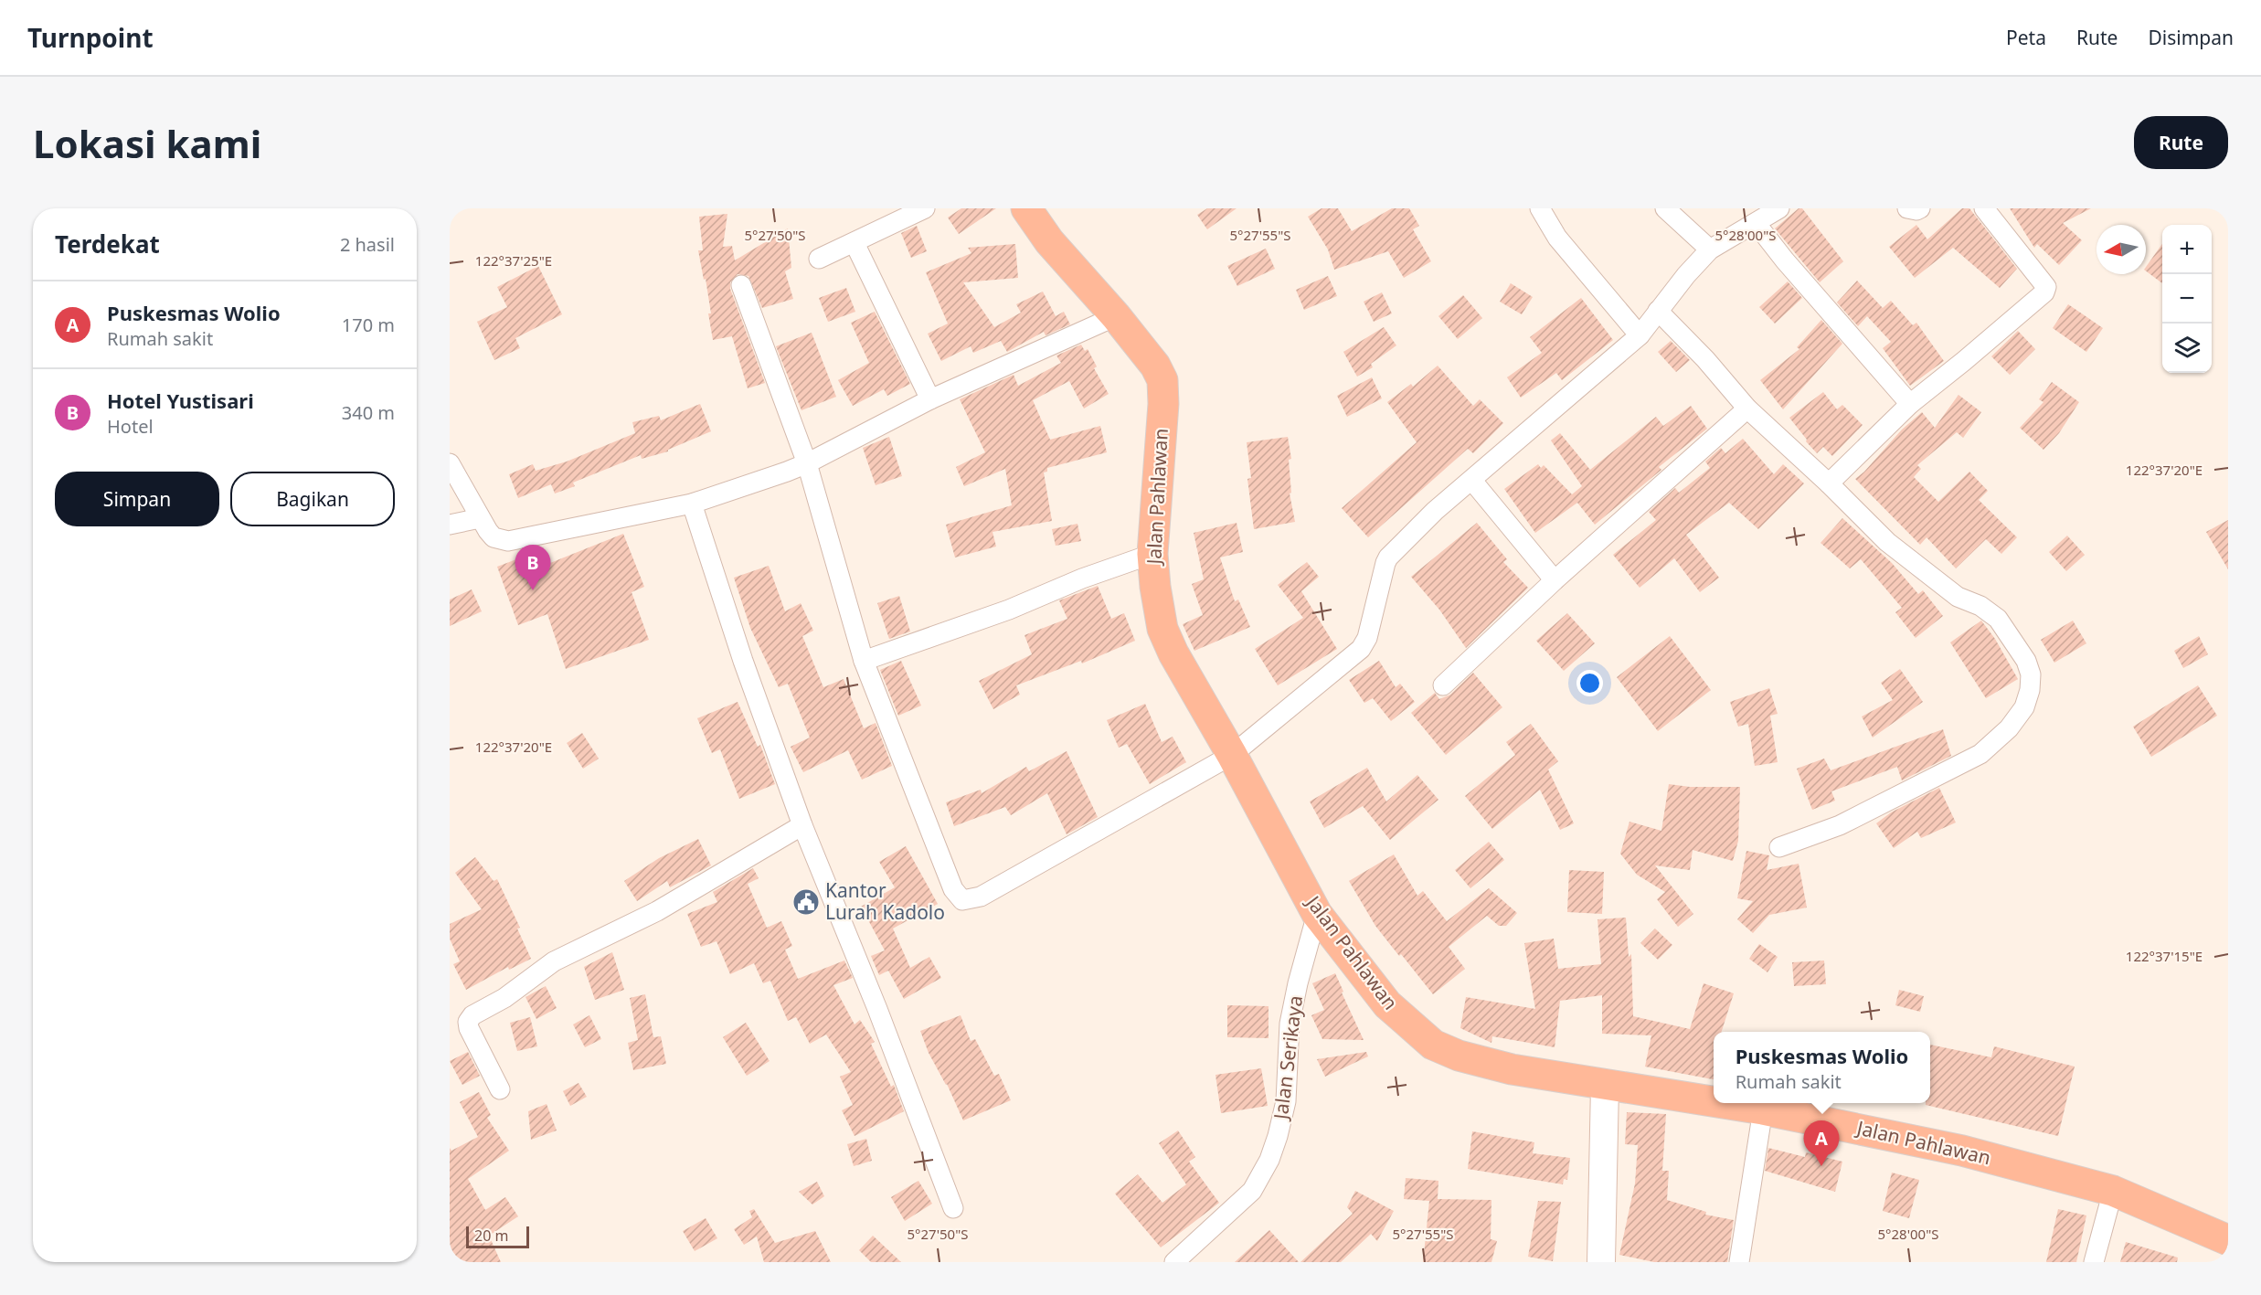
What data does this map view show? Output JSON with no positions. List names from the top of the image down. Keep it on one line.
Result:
{"streets":{"highway":["Jalan Pahlawan"],"street":["Jalan Serikaya"]},"crossings":[["Jalan Pahlawan","Jalan Serikaya"]],"places":{"public building":["Kantor Lurah Kadolo"]},"scale_bar":"20 m","north":"left","page":{"header":"Turnpoint","nav":["Peta","Rute","Disimpan"],"buttons":["Rute",["Simpan","Bagikan"]],"title":"Lokasi kami","heading":["Terdekat","2 hasil"],"map_buttons":["+","−"],"list":[{"mark":"A","name":"Puskesmas Wolio","note":"Rumah sakit","value":"170 m"},{"mark":"B","name":"Hotel Yustisari","note":"Hotel","value":"340 m"}],"pins":["B","A"],"popup":["Puskesmas Wolio","Rumah sakit"],"scale":"20 m"},"coordinates":["5°27'50\"S","5°27'55\"S","5°28'00\"S","122°37'25\"E","122°37'20\"E","122°37'15\"E"]}
